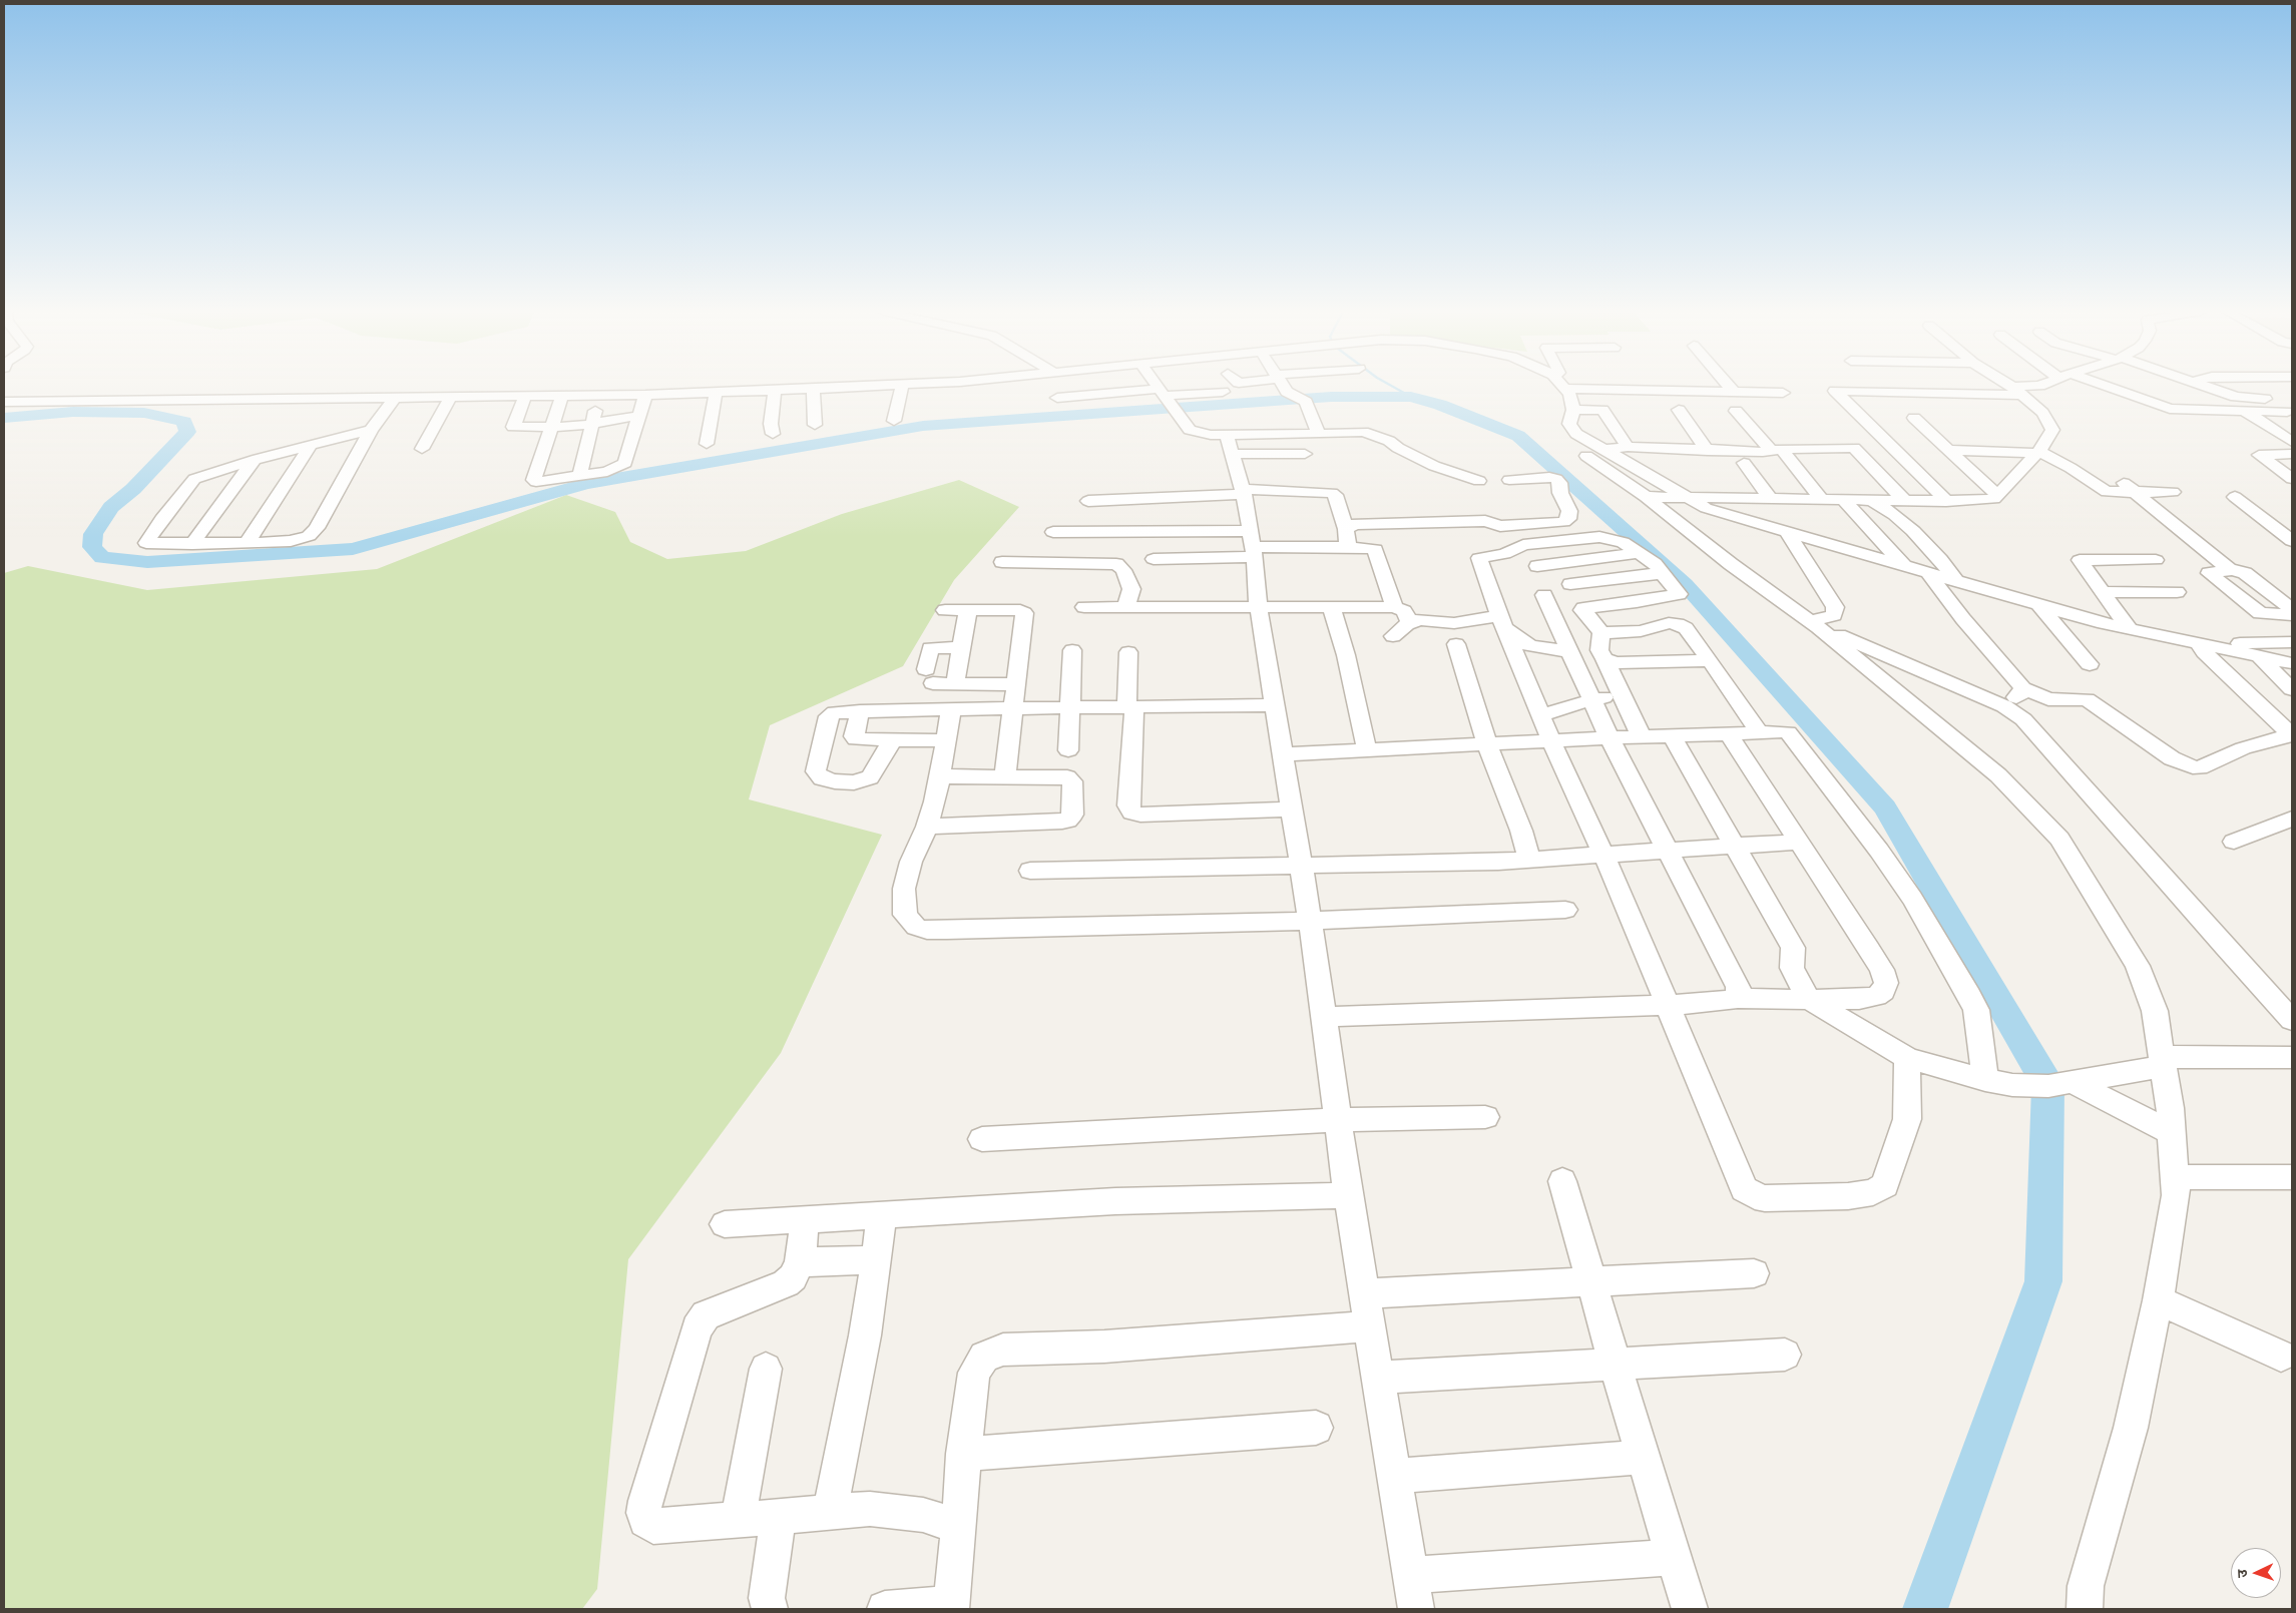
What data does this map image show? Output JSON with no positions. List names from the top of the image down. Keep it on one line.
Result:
{"north":"left"}
